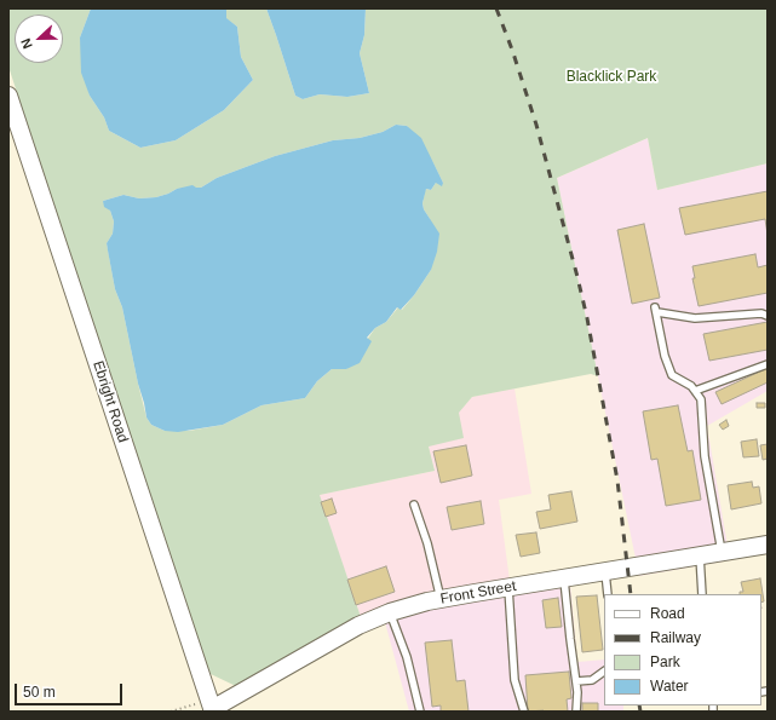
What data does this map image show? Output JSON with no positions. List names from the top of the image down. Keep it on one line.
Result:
{"streets":{"street":["Ebright Road","Front Street"]},"crossings":[["Ebright Road","Front Street"]],"parks":["Blacklick Park"],"legend":["Road","Railway","Park","Water"],"scale_bar":"50 m","north":"left"}
